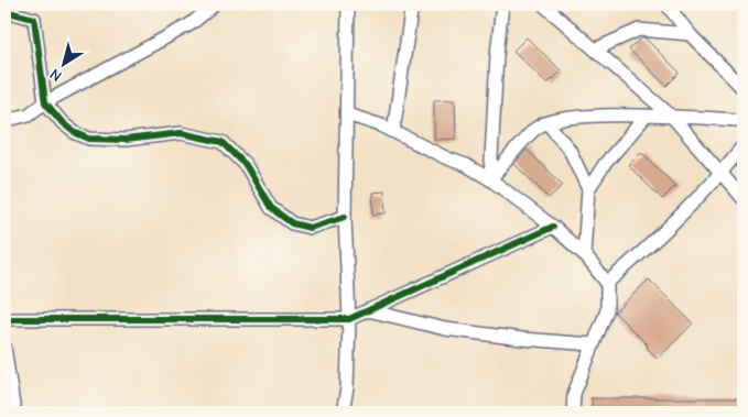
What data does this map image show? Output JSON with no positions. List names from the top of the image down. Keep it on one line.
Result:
{"north":"bottom left"}
